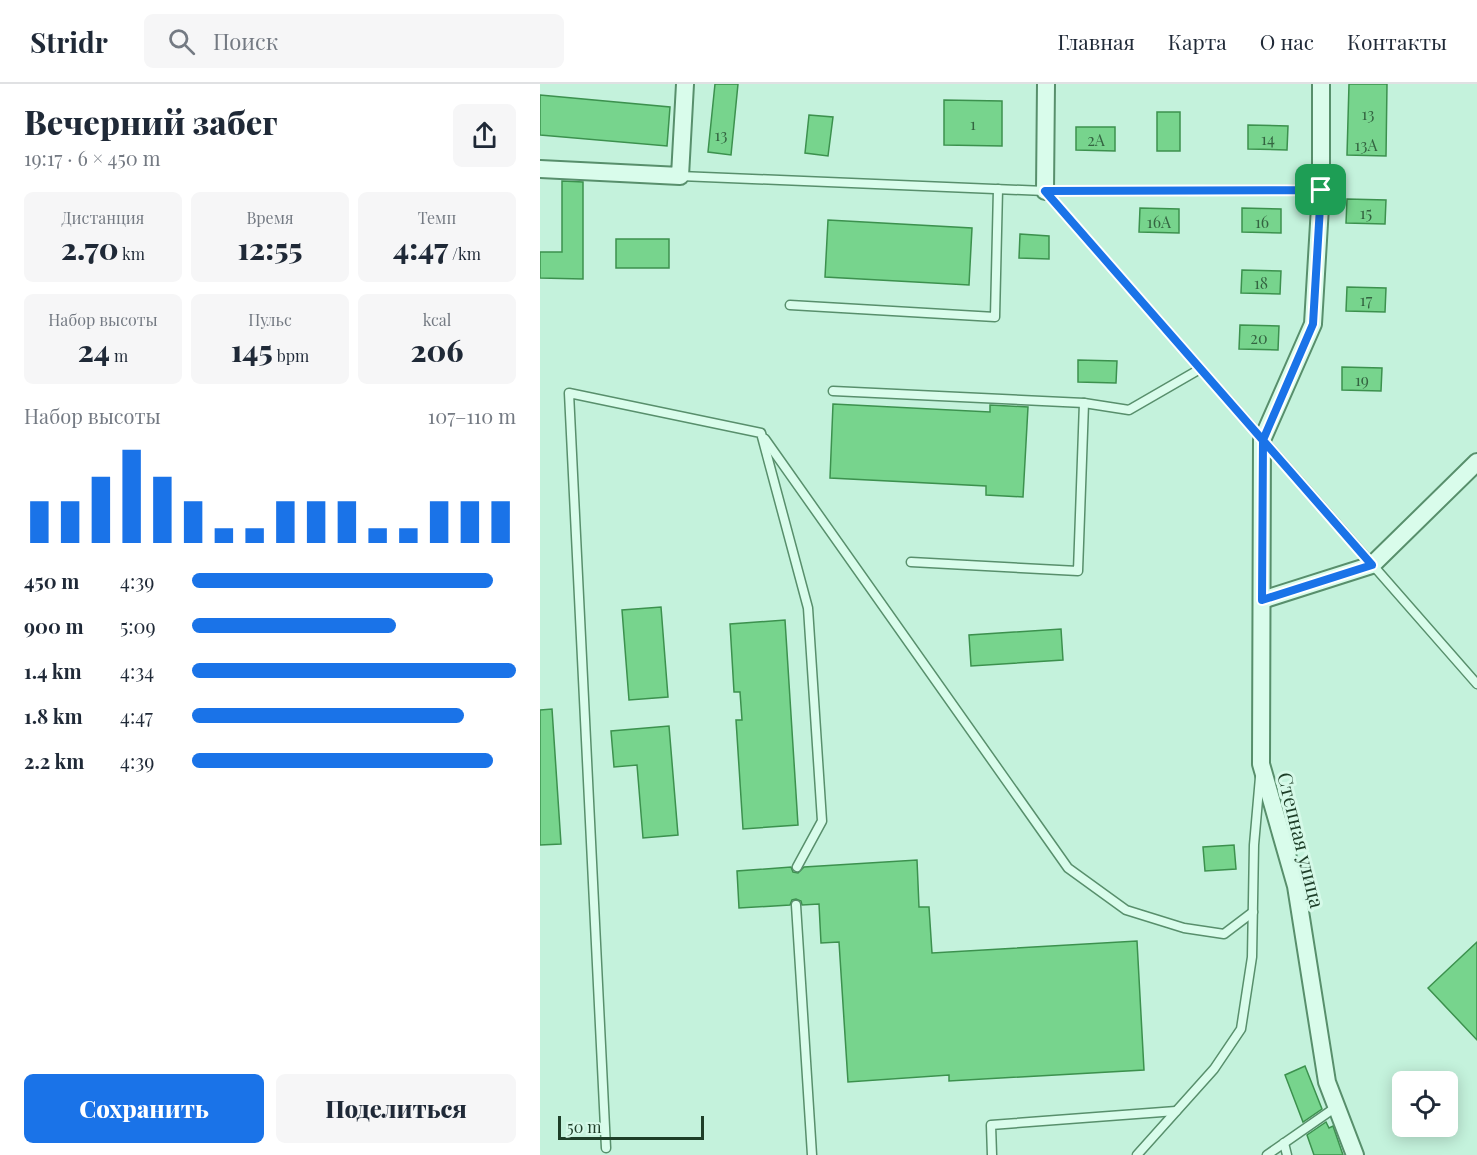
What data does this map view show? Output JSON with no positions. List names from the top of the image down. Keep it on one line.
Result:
{"streets":{"street":["Степная улица"]},"house_numbers":["13","1","13","14","2А","13А","15","16А","16","18","17","20","19"],"scale_bar":"50 m","page":{"header":"Stridr","search":"Поиск","nav":["Главная","Карта","О нас","Контакты"],"heading":["Вечерний забег","19:17 · 6 × 450 m"],"stats":[["Дистанция","2.70 km"],["Время","12:55"],["Темп","4:47 /km"],["Набор высоты","24 m"],["Пульс","145 bpm"],["kcal","206"]],"chart":["Набор высоты","107–110 m"],"list":[{"name":"450 m","note":"4:39"},{"name":"900 m","note":"5:09"},{"name":"1.4 km","note":"4:34"},{"name":"1.8 km","note":"4:47"},{"name":"2.2 km","note":"4:39"}],"buttons":["Сохранить","Поделиться"],"scale":"50 m"}}
